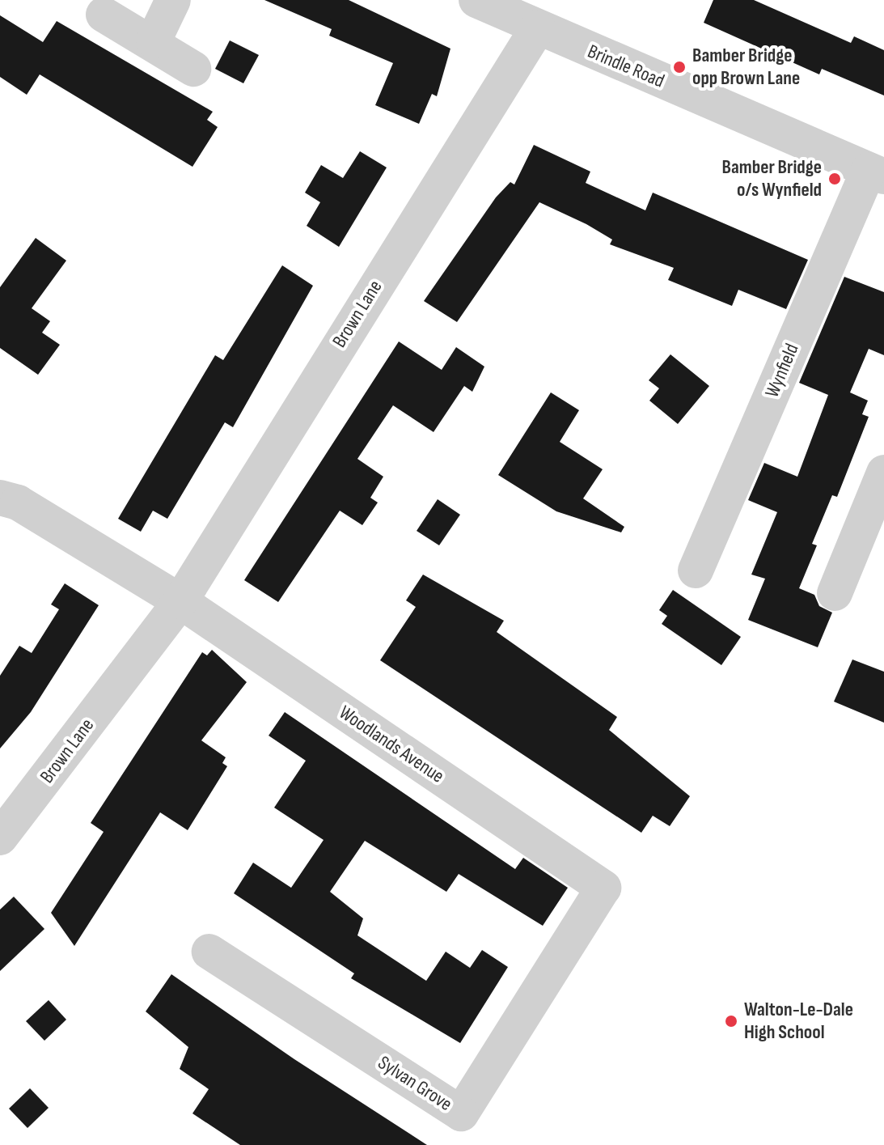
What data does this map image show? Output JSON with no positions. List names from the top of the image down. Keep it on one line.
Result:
{"streets":{"street":["Brindle Road","Brown Lane","Wynfield","Woodlands Avenue","Sylvan Grove"]},"crossings":[["Brindle Road","Brown Lane"],["Brindle Road","Wynfield"],["Brown Lane","Woodlands Avenue"],["Woodlands Avenue","Sylvan Grove"]],"places":["Bamber Bridge opp Brown Lane","Bamber Bridge o/s Wynfield","Walton-Le-Dale High School"]}
